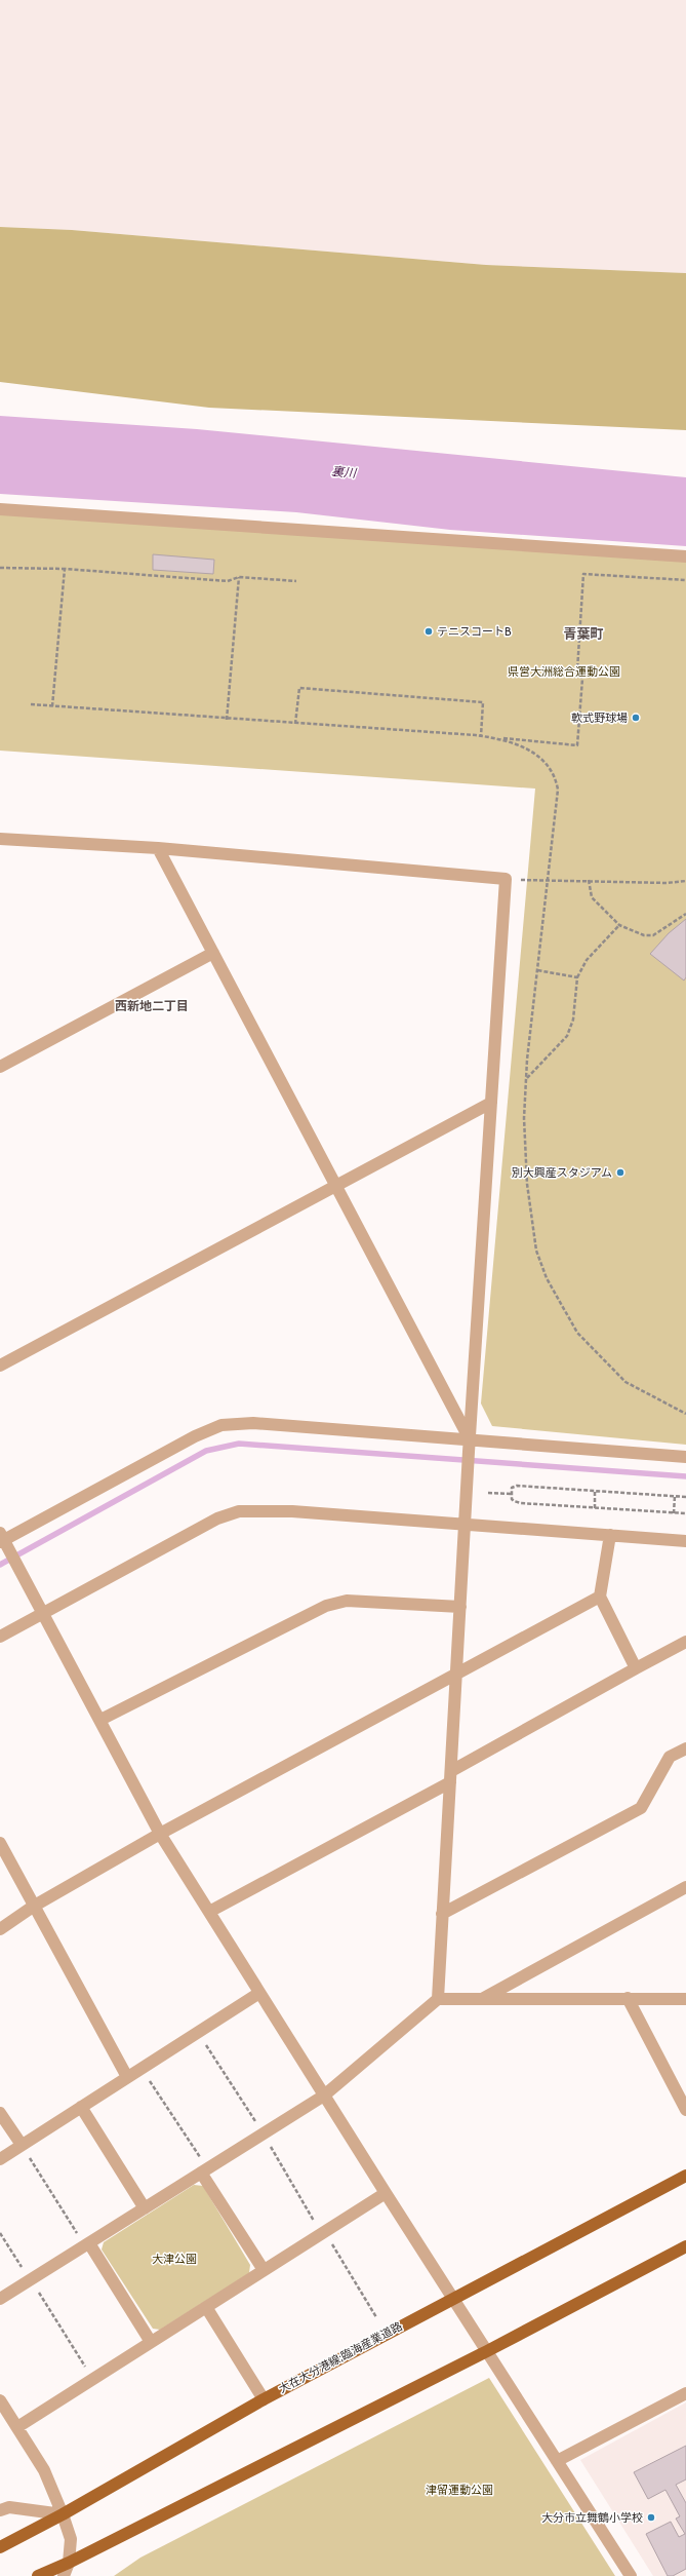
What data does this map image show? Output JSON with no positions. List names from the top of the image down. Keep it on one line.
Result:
{"streets":{"main road":["大在大分港線;臨海産業道路"]},"districts":["青葉町","西新地二丁目"],"water":["裏川"],"parks":["県営大洲総合運動公園","大津公園","津留運動公園"],"places":["テニスコートB","軟式野球場","別大興産スタジアム","大分市立舞鶴小学校"]}
